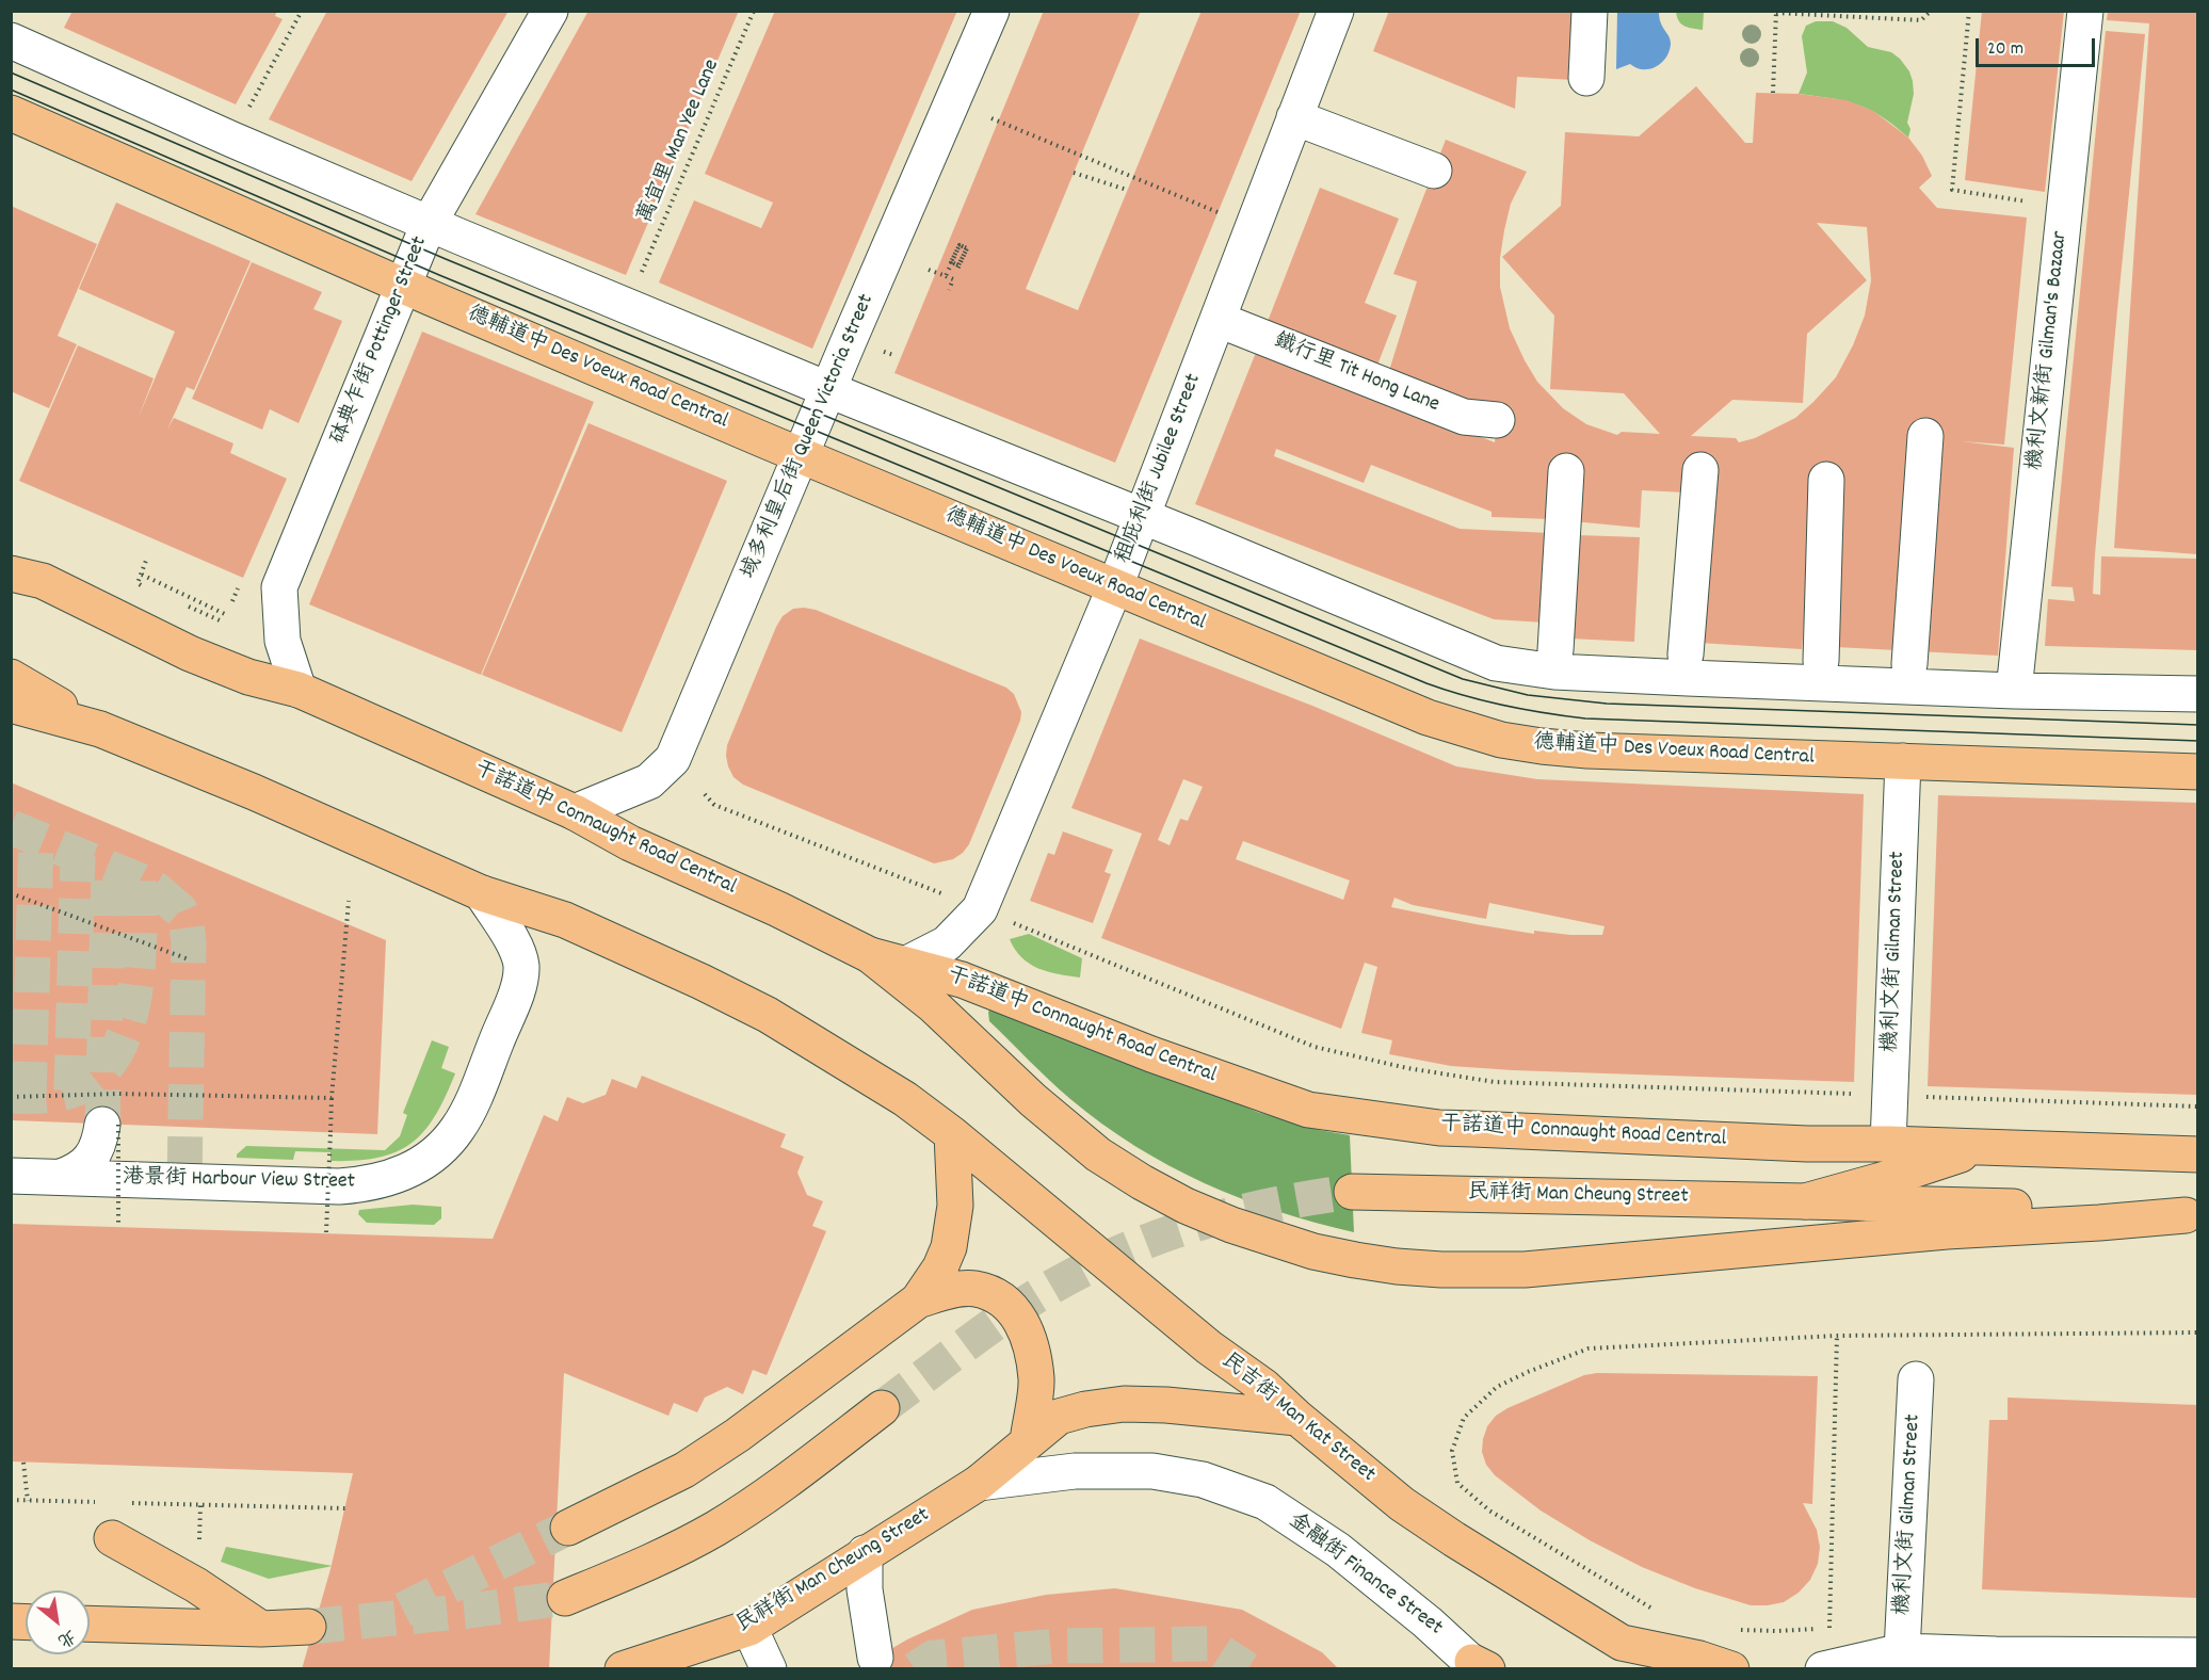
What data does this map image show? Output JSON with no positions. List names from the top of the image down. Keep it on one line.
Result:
{"streets":{"main road":["德輔道中 Des Voeux Road Central","干諾道中 Connaught Road Central","民祥街 Man Cheung Street","民吉街 Man Kat Street"],"street":["砵典乍街 Pottinger Street","機利文新街 Gilman's Bazaar","鐵行里 Tit Hong Lane","域多利皇后街 Queen Victoria Street","租庇利街 Jubilee Street","機利文街 Gilman Street","港景街 Harbour View Street","金融街 Finance Street"],"path":["萬宜里 Man Yee Lane"]},"crossings":[["砵典乍街 Pottinger Street","德輔道中 Des Voeux Road Central"],["砵典乍街 Pottinger Street","干諾道中 Connaught Road Central"],["德輔道中 Des Voeux Road Central","域多利皇后街 Queen Victoria Street"],["德輔道中 Des Voeux Road Central","租庇利街 Jubilee Street"],["德輔道中 Des Voeux Road Central","機利文街 Gilman Street"],["鐵行里 Tit Hong Lane","租庇利街 Jubilee Street"],["域多利皇后街 Queen Victoria Street","干諾道中 Connaught Road Central"],["租庇利街 Jubilee Street","干諾道中 Connaught Road Central"],["干諾道中 Connaught Road Central","機利文街 Gilman Street"],["港景街 Harbour View Street","民吉街 Man Kat Street"],["民祥街 Man Cheung Street","民吉街 Man Kat Street"],["民祥街 Man Cheung Street","金融街 Finance Street"]],"scale_bar":"20 m","north":"bottom right"}
